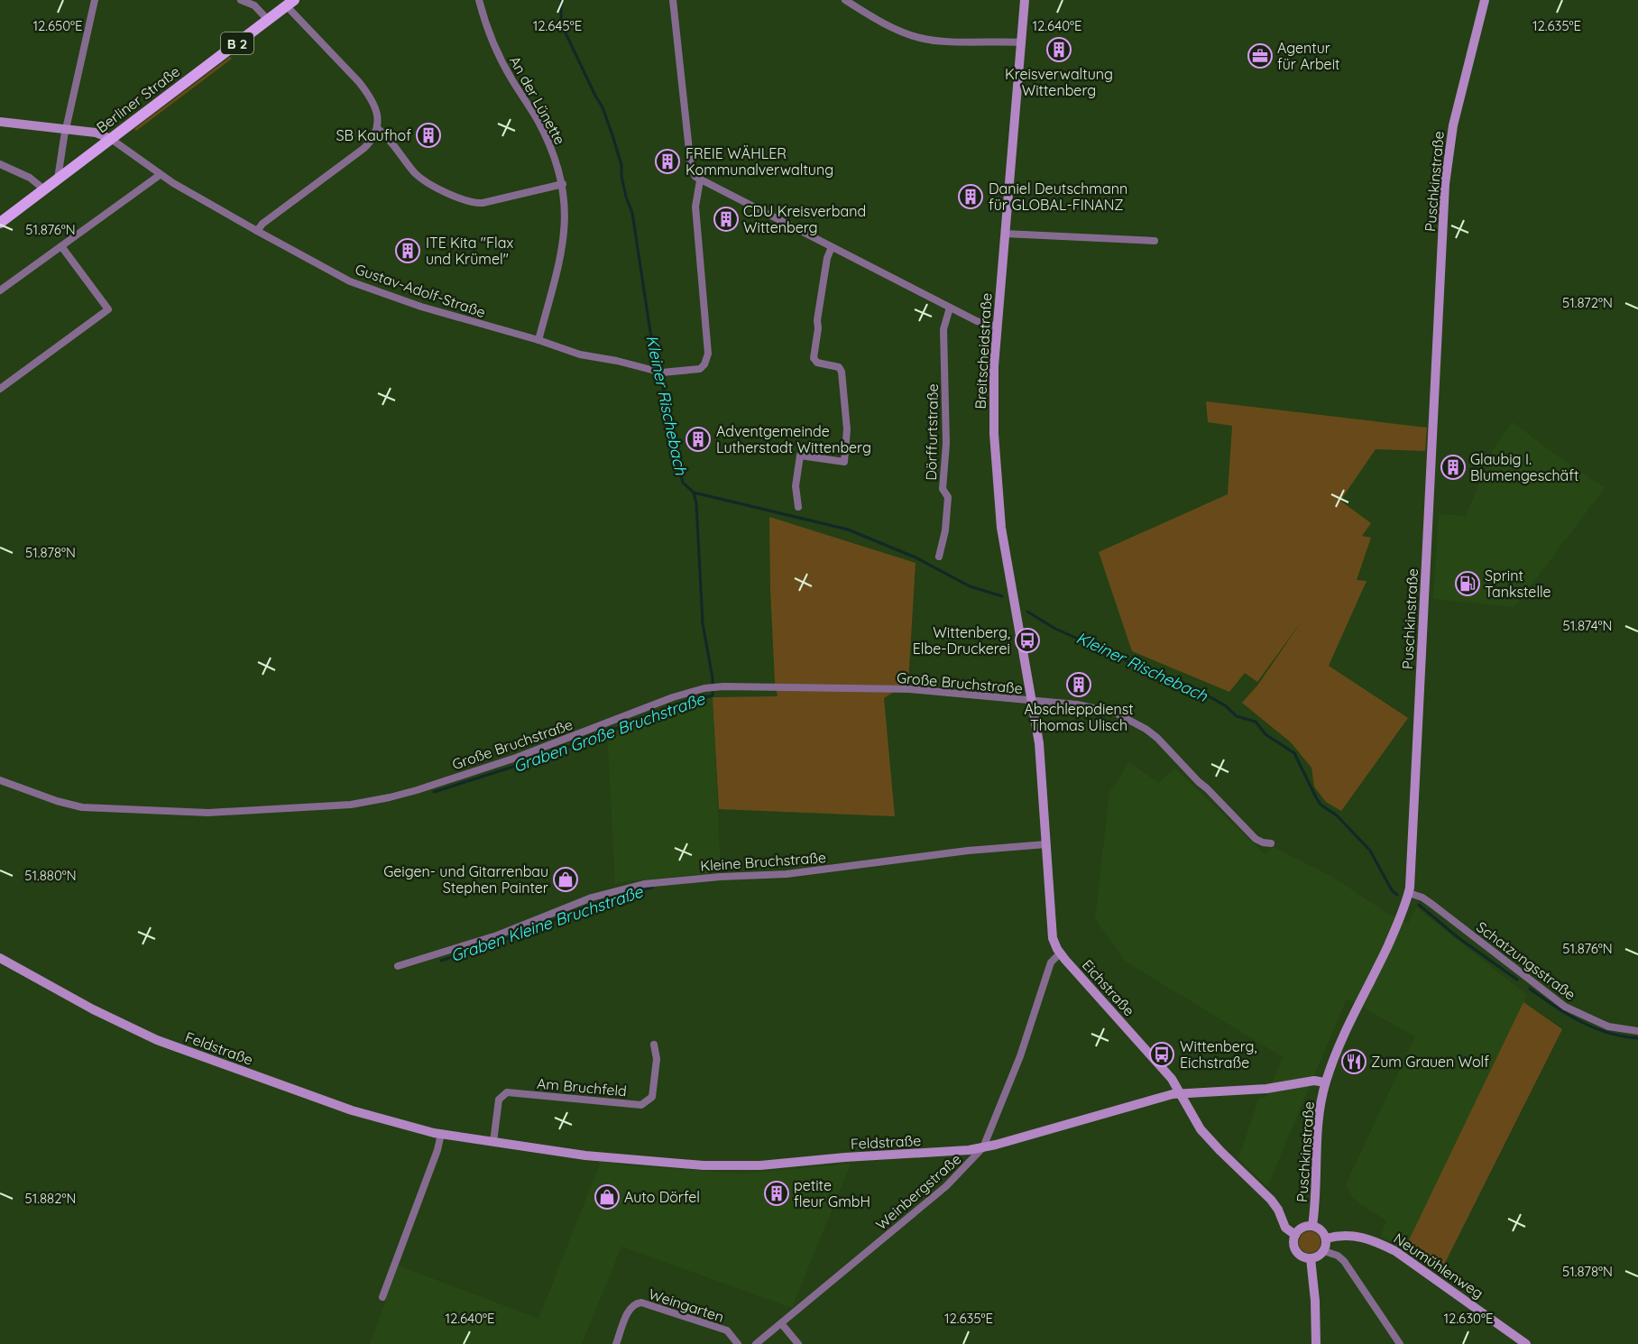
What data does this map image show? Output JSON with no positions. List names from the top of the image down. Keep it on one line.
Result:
{"streets":{"main road":["B 2","Berliner Straße"],"street":["An der Lünette","Puschkinstraße","Gustav-Adolf-Straße","Breitscheidstraße","Dörffurtstraße","Große Bruchstraße","Kleine Bruchstraße","Schatzungsstraße","Eichstraße","Feldstraße","Am Bruchfeld","Weinbergstraße","Neumühlenweg","Weingarten"]},"crossings":[["Berliner Straße","Gustav-Adolf-Straße"],["An der Lünette","Gustav-Adolf-Straße"],["Puschkinstraße","Schatzungsstraße"],["Puschkinstraße","Eichstraße"],["Puschkinstraße","Feldstraße"],["Puschkinstraße","Neumühlenweg"],["Breitscheidstraße","Große Bruchstraße"],["Breitscheidstraße","Eichstraße"],["Große Bruchstraße","Eichstraße"],["Kleine Bruchstraße","Eichstraße"],["Eichstraße","Feldstraße"],["Eichstraße","Weinbergstraße"],["Eichstraße","Neumühlenweg"],["Feldstraße","Am Bruchfeld"],["Feldstraße","Weinbergstraße"]],"water":["Kleiner Rischebach","Graben Große Bruchstraße","Graben Kleine Bruchstraße"],"places":{"building":["Kreisverwaltung Wittenberg","SB Kaufhof","FREIE WÄHLER Kommunalverwaltung","Daniel Deutschmann für GLOBAL-FINANZ","CDU Kreisverband Wittenberg","ITE Kita \"Flax und Krümel\"","Adventgemeinde Lutherstadt Wittenberg","Glaubig I. Blumengeschäft","Abschleppdienst Thomas Ulisch","petite fleur GmbH"],"office":["Agentur für Arbeit"],"fuel station":["Sprint Tankstelle"],"bus stop":["Wittenberg, Elbe-Druckerei","Wittenberg, Eichstraße"],"shop":["Geigen- und Gitarrenbau Stephen Painter","Auto Dörfel"],"restaurant":["Zum Grauen Wolf"]},"coordinates":["12.645°E","12.640°E","12.650°E","12.635°E","51.876°N","51.872°N","51.878°N","51.874°N","51.880°N","51.882°N","12.630°E"]}
